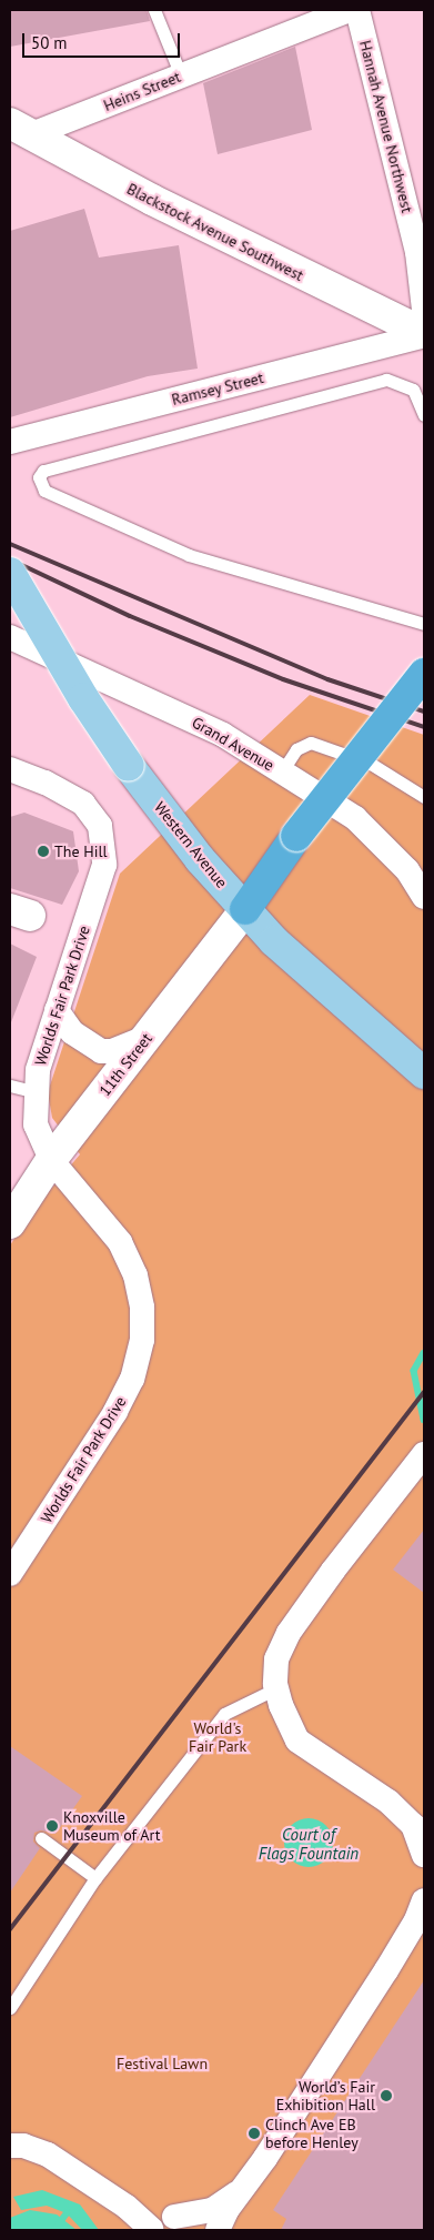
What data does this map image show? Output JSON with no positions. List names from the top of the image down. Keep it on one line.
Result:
{"streets":{"main road":["Western Avenue"],"street":["Heins Street","Hannah Avenue Northwest","Blackstock Avenue Southwest","Ramsey Street","Grand Avenue","Worlds Fair Park Drive","11th Street"]},"crossings":[["Heins Street","Blackstock Avenue Southwest"],["Blackstock Avenue Southwest","Ramsey Street"],["Western Avenue","11th Street"],["Worlds Fair Park Drive","11th Street"]],"water":["Court of Flags Fountain"],"parks":["World's Fair Park","Festival Lawn"],"places":["The Hill","Knoxville Museum of Art","World’s Fair Exhibition Hall","Clinch Ave EB before Henley"],"scale_bar":"50 m"}
